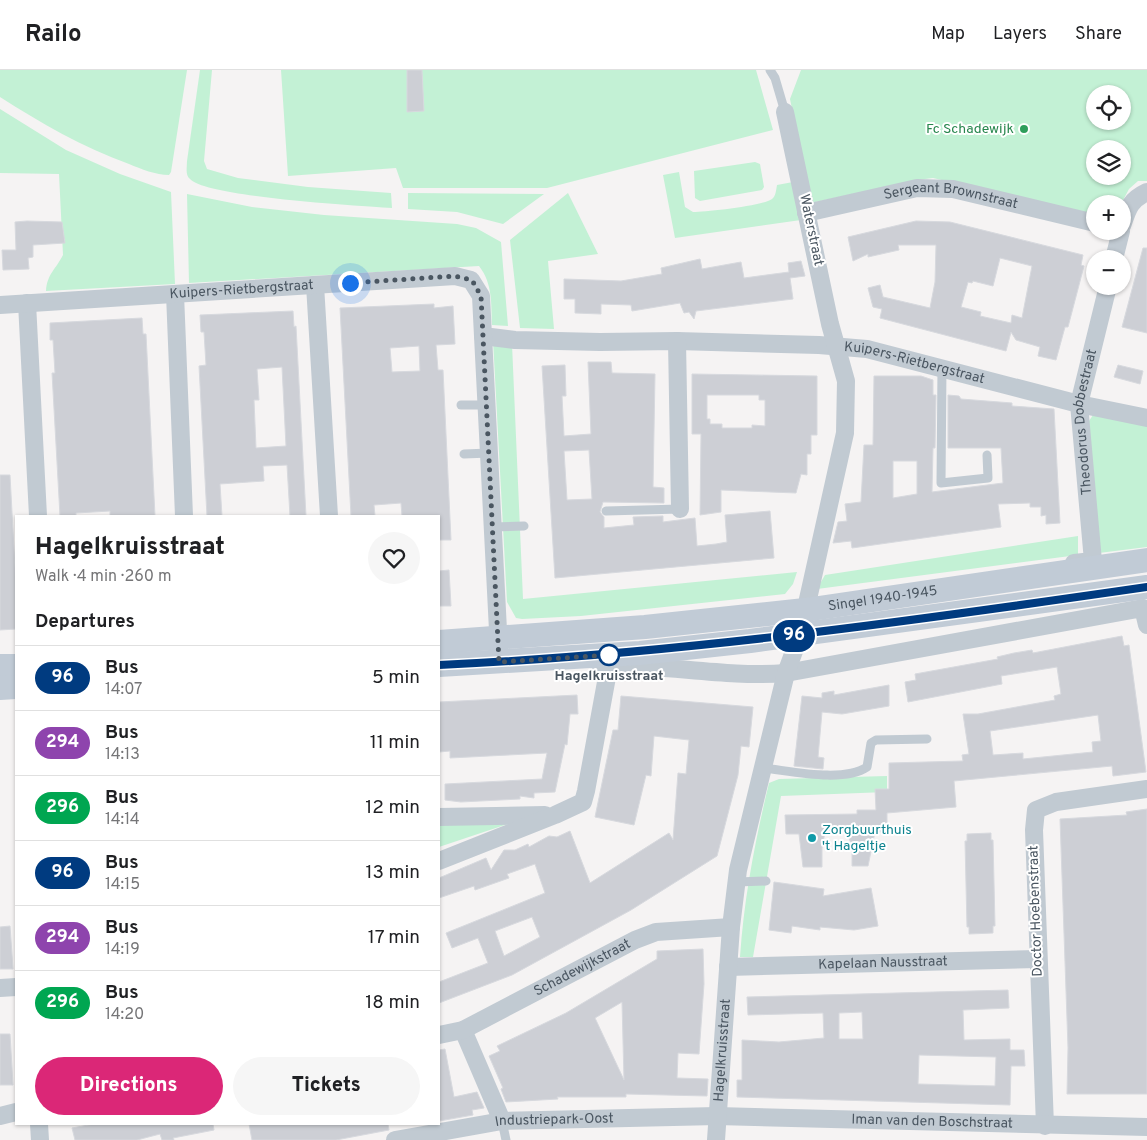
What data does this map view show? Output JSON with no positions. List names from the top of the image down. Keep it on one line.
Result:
{"streets":{"main road":["Singel 1940-1945"],"street":["Sergeant Brownstraat","Waterstraat","Kuipers-Rietbergstraat","Theodorus Dobbestraat","Doctor Hoebenstraat","Kapelaan Nausstraat","Schadewijkstraat","Hagelkruisstraat","Industriepark-Oost","Iman van den Boschstraat"]},"crossings":[["Sergeant Brownstraat","Waterstraat"],["Waterstraat","Kuipers-Rietbergstraat"],["Waterstraat","Hagelkruisstraat"],["Kuipers-Rietbergstraat","Theodorus Dobbestraat"],["Kuipers-Rietbergstraat","Hagelkruisstraat"],["Theodorus Dobbestraat","Singel 1940-1945"],["Singel 1940-1945","Hagelkruisstraat"],["Doctor Hoebenstraat","Kapelaan Nausstraat"],["Doctor Hoebenstraat","Iman van den Boschstraat"],["Kapelaan Nausstraat","Hagelkruisstraat"],["Schadewijkstraat","Hagelkruisstraat"],["Hagelkruisstraat","Industriepark-Oost"],["Hagelkruisstraat","Iman van den Boschstraat"],["Industriepark-Oost","Iman van den Boschstraat"]],"places":["Fc Schadewijk","Hagelkruisstraat","Zorgbuurthuis 't Hageltje"],"lines":["bus line 96"],"page":{"header":"Railo","nav":["Map","Layers","Share"],"on_map":"96","map_buttons":["+","−"],"heading":[["Hagelkruisstraat","Walk · 4 min · 260 m"],"Departures"],"list":[{"mark":"96","name":"Bus","note":"14:07","value":"5 min"},{"mark":"294","name":"Bus","note":"14:13","value":"11 min"},{"mark":"296","name":"Bus","note":"14:14","value":"12 min"},{"mark":"96","name":"Bus","note":"14:15","value":"13 min"},{"mark":"294","name":"Bus","note":"14:19","value":"17 min"},{"mark":"296","name":"Bus","note":"14:20","value":"18 min"}],"buttons":["Directions","Tickets"]}}
